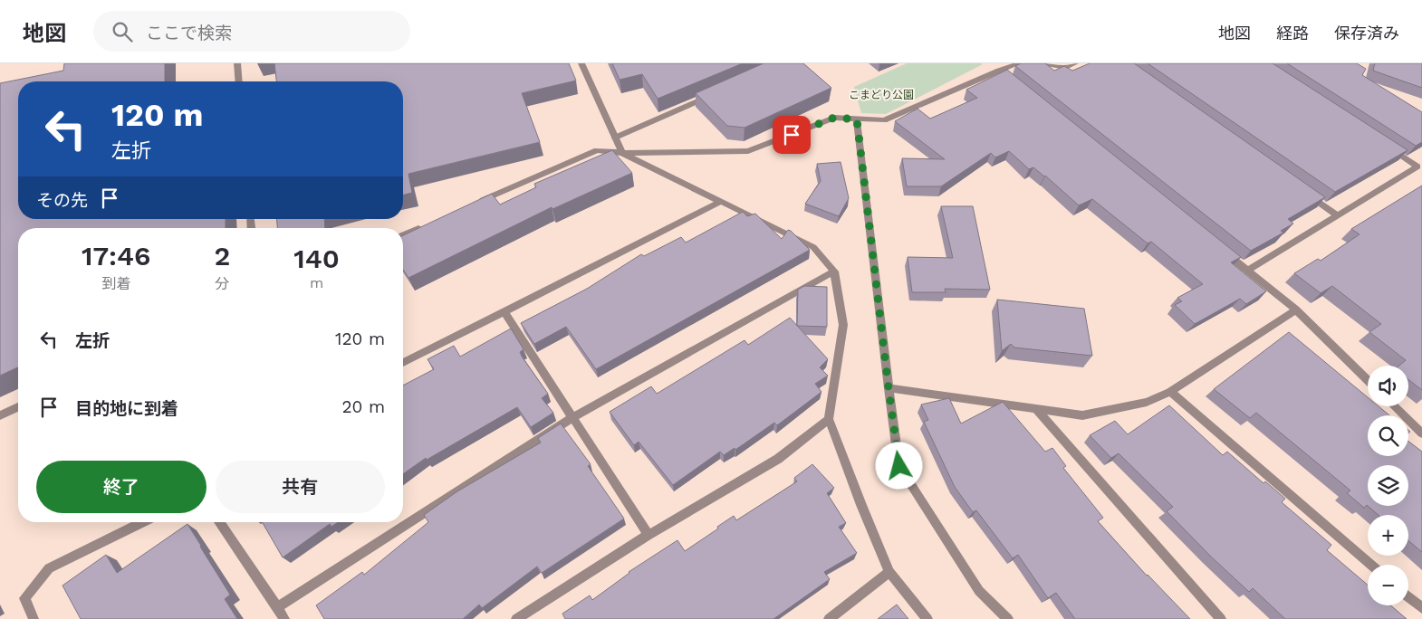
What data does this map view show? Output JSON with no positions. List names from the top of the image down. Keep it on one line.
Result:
{"parks":["こまどり公園"],"page":{"header":"地図","search":"ここで検索","nav":["地図","経路","保存済み"],"turn":["120 m","左折"],"then":"その先","eta":["17:46","到着","2","分","140","m"],"list":[{"name":"左折","value":"120 m"},{"name":"目的地に到着","value":"20 m"}],"map_buttons":["+","−"],"buttons":["終了","共有"]}}
